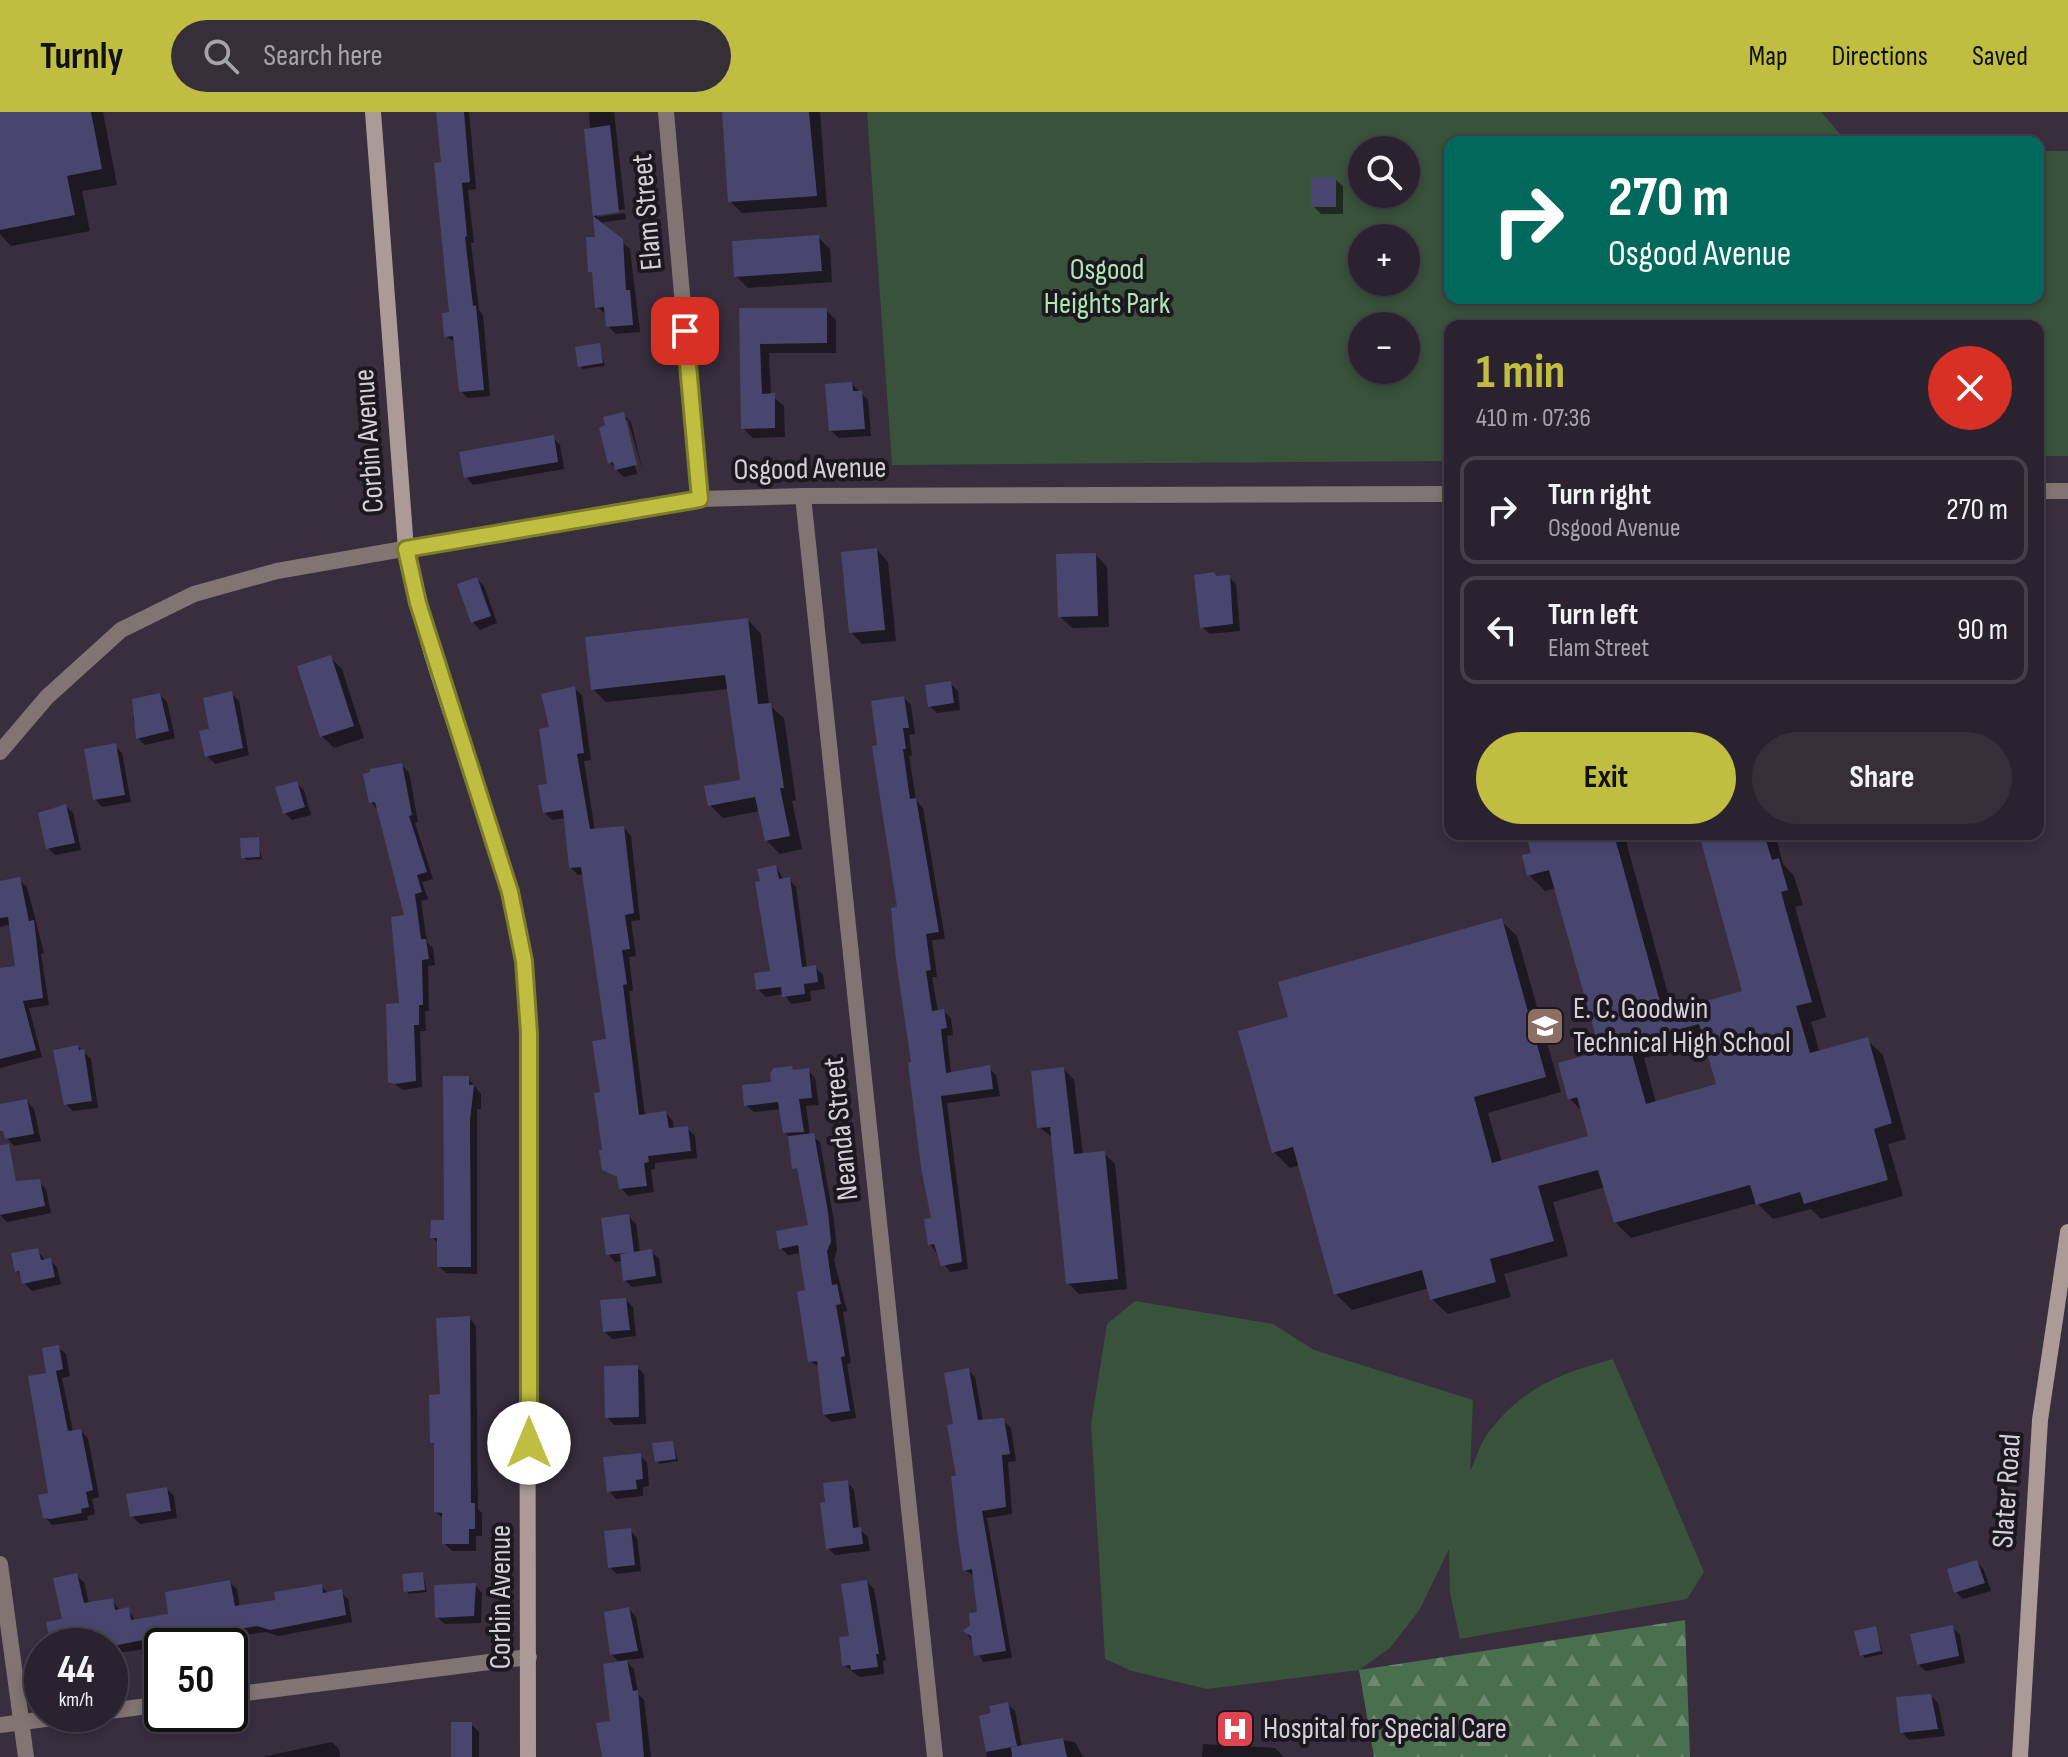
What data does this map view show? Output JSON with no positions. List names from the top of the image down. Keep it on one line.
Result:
{"streets":{"main road":["Corbin Avenue","Slater Road"],"street":["Elam Street","Osgood Avenue","Neanda Street"]},"crossings":[["Elam Street","Osgood Avenue"],["Corbin Avenue","Osgood Avenue"],["Osgood Avenue","Neanda Street"]],"parks":["Osgood Heights Park"],"places":{"school or university":["E. C. Goodwin Technical High School"],"hospital":["Hospital for Special Care"]},"page":{"header":"Turnly","search":"Search here","nav":["Map","Directions","Saved"],"map_buttons":["+","−"],"turn":["270 m","Osgood Avenue"],"heading":["1 min","410 m · 07:36"],"list":[{"name":"Turn right","note":"Osgood Avenue","value":"270 m"},{"name":"Turn left","note":"Elam Street","value":"90 m"}],"buttons":["Exit","Share"],"speed":"44 km/h","limit":"50"}}
